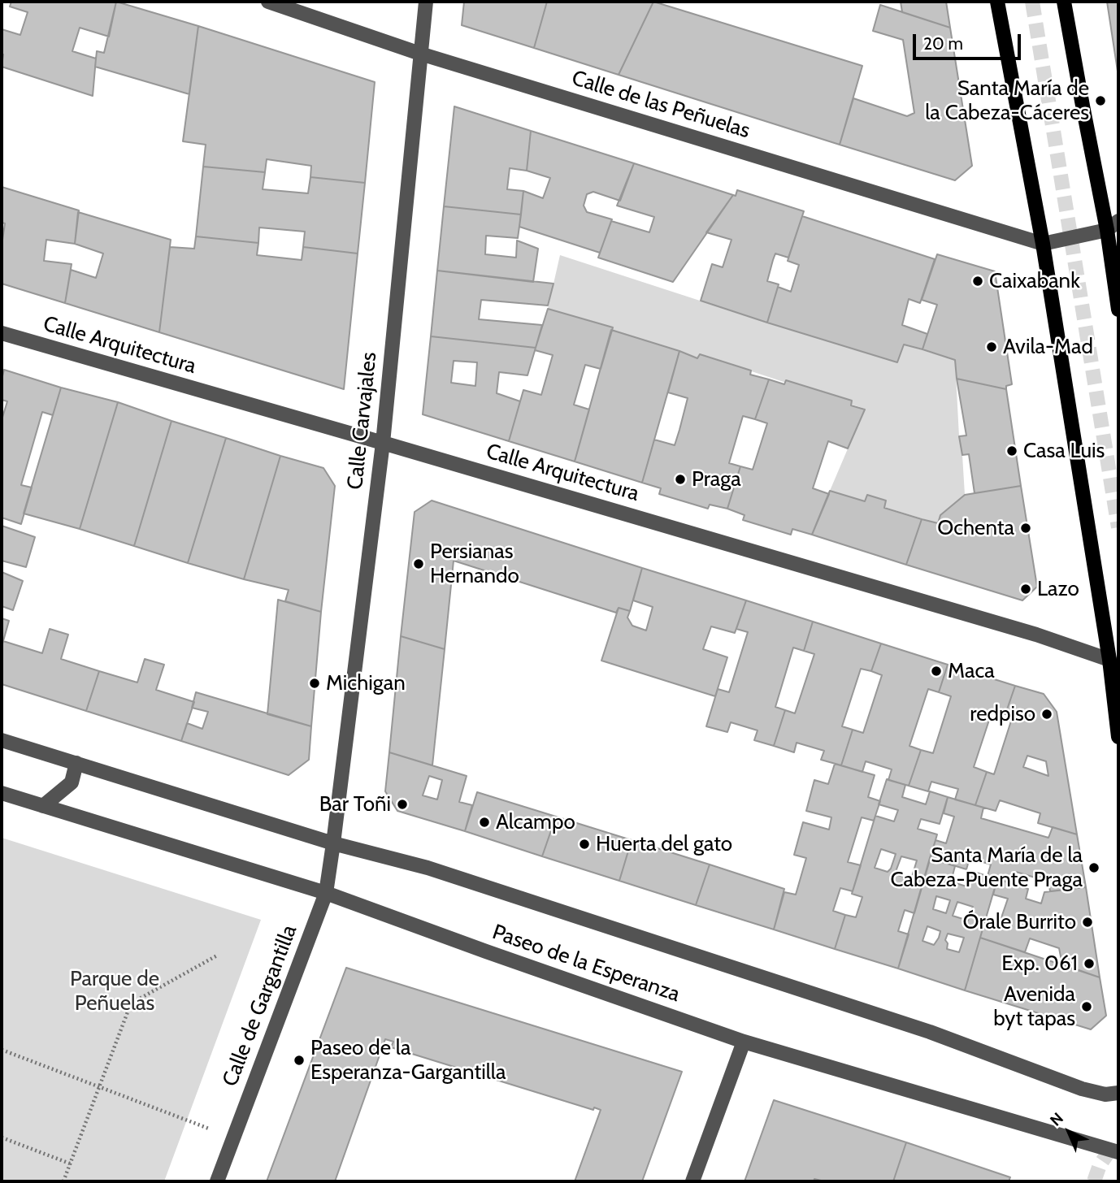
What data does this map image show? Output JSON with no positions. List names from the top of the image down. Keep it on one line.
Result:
{"streets":{"street":["Calle de las Peñuelas","Calle Arquitectura","Calle Carvajales","Paseo de la Esperanza","Calle de Gargantilla"]},"crossings":[["Calle de las Peñuelas","Calle Carvajales"],["Calle Arquitectura","Calle Carvajales"],["Calle Carvajales","Paseo de la Esperanza"],["Calle Carvajales","Calle de Gargantilla"],["Paseo de la Esperanza","Calle de Gargantilla"]],"parks":["Parque de Peñuelas"],"places":["Santa María de la Cabeza-Cáceres","Caixabank","Avila-Mad","Casa Luis","Praga","Ochenta","Persianas Hernando","Lazo","Maca","Michigan","redpiso","Bar Toñi","Alcampo","Huerta del gato","Santa María de la Cabeza-Puente Praga","Órale Burrito","Exp. 061","Avenida byt tapas","Paseo de la Esperanza-Gargantilla"],"scale_bar":"20 m","north":"top left"}
